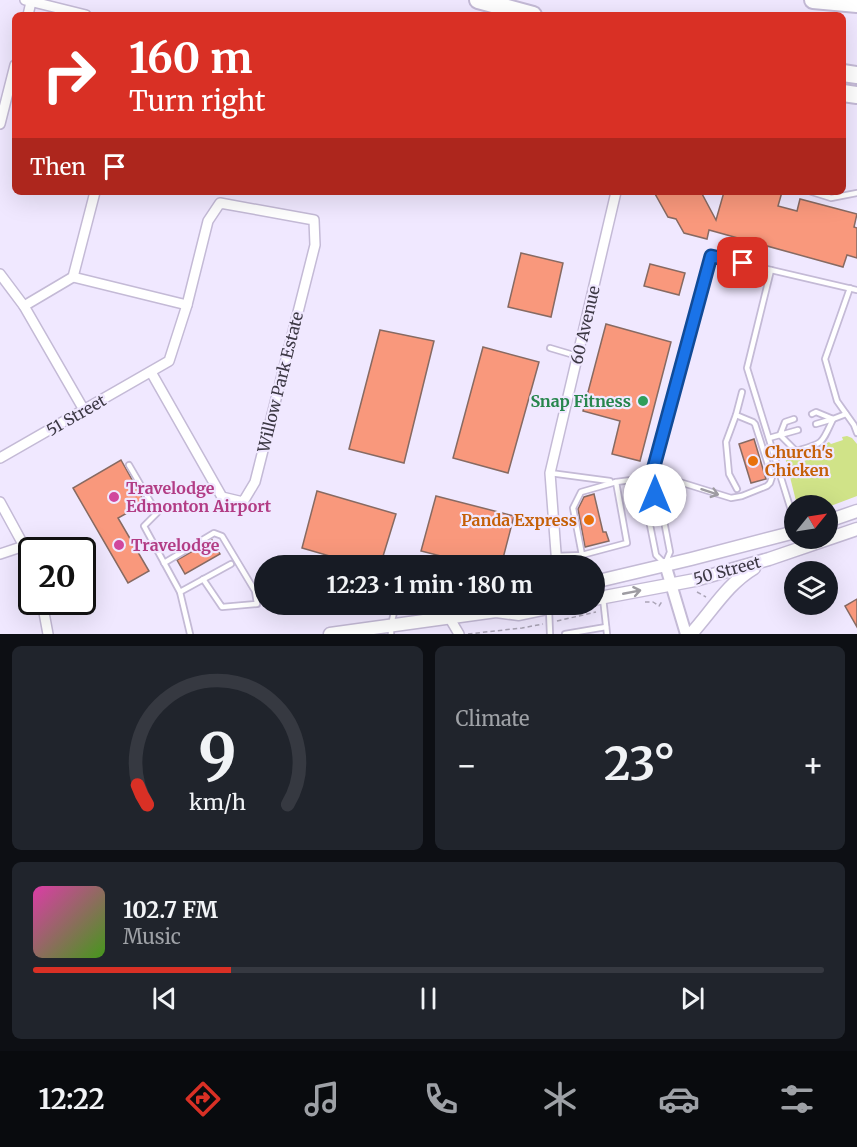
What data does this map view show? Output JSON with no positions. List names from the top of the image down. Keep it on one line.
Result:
{"streets":{"main road":["50 Street"],"street":["60 Avenue","Willow Park Estate","51 Street"]},"crossings":[["Willow Park Estate","51 Street"]],"places":["Snap Fitness","Church's Chicken","Travelodge Edmonton Airport","Panda Express","Travelodge"],"north":"top right","page":{"turn":["160 m","Turn right"],"then":"Then","limit":"20","trip":"12:23 · 1 min · 180 m","tile":"Climate","heat":["−","23°","+"],"song":["102.7 FM","Music"],"tabs":"12:22","gauge":["9","km/h"]}}
